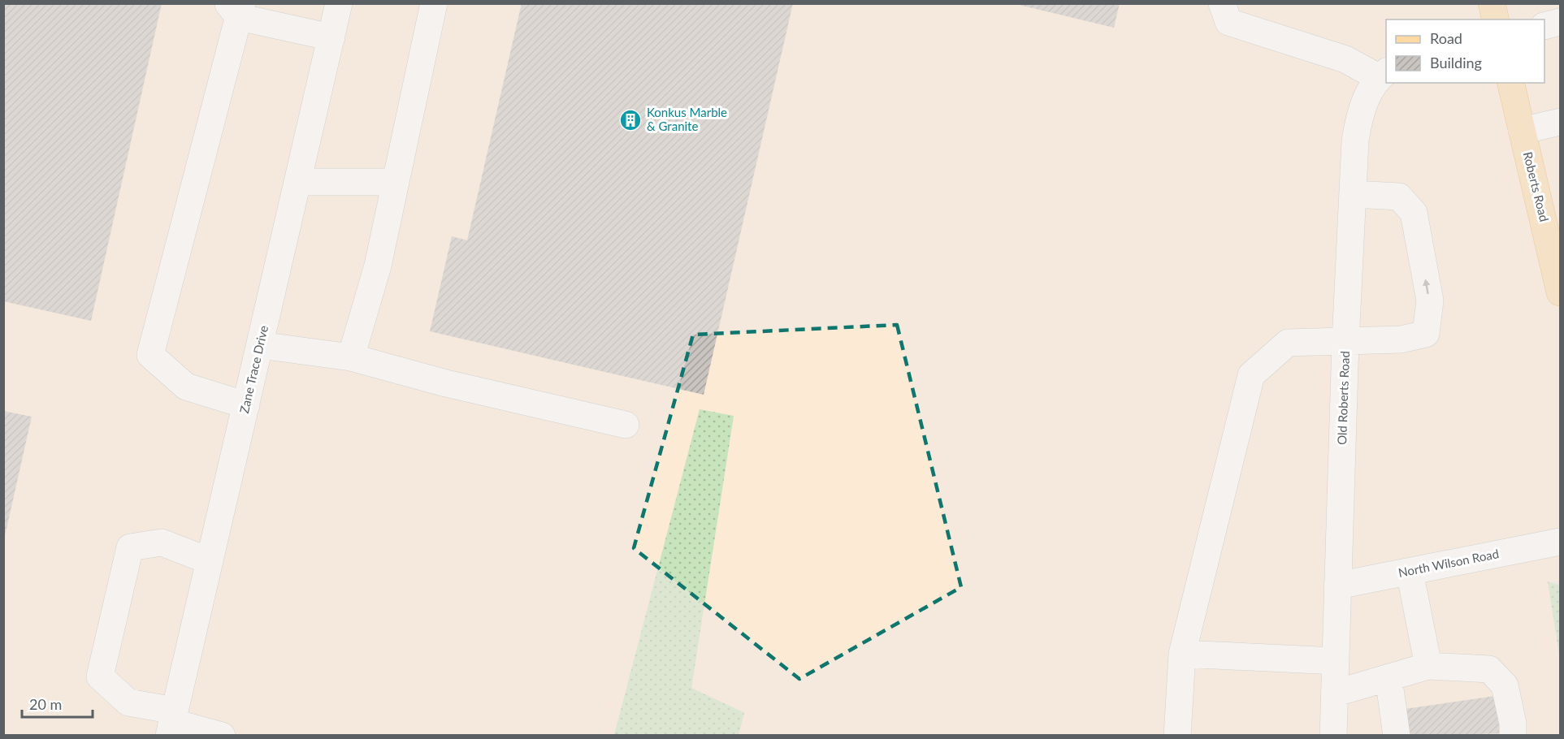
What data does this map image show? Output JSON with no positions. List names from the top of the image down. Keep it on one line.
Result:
{"streets":{"main road":["Roberts Road"],"street":["Zane Trace Drive","Old Roberts Road","North Wilson Road"]},"crossings":[["Old Roberts Road","North Wilson Road"]],"places":{"building":["Konkus Marble & Granite"]},"legend":["Road","Building"],"scale_bar":"20 m"}
